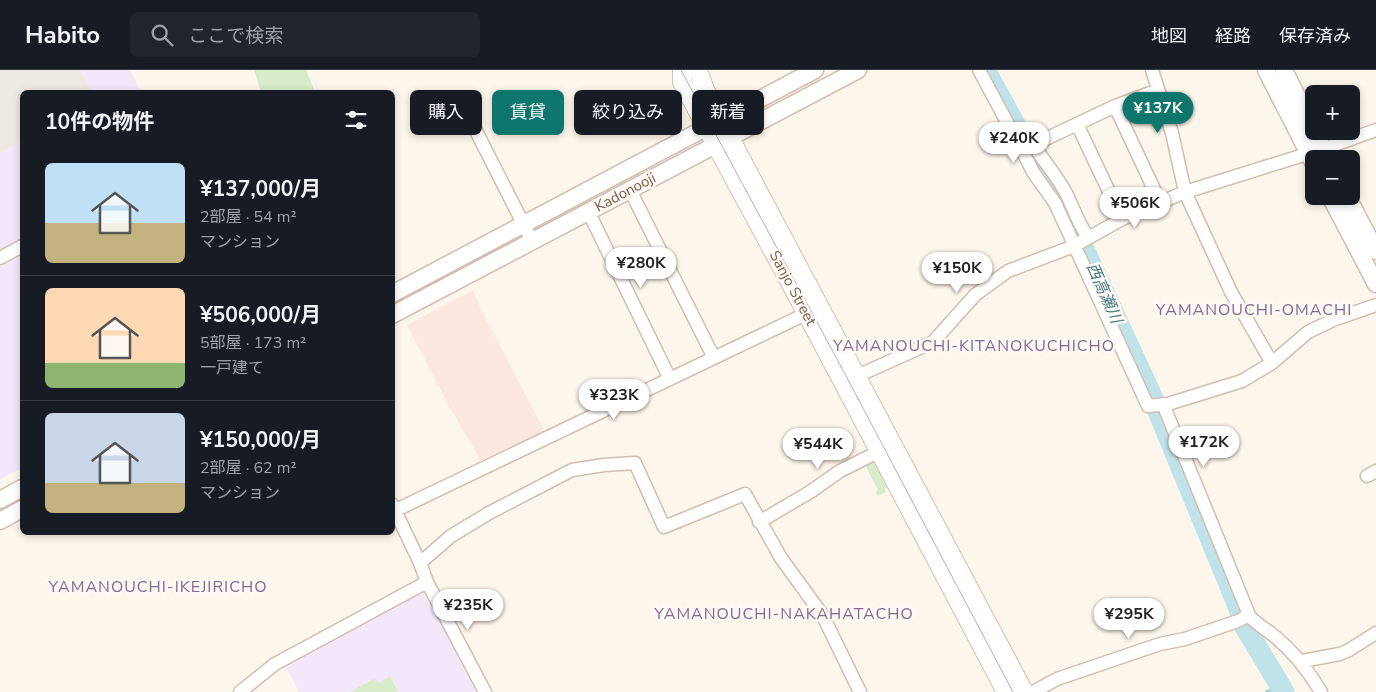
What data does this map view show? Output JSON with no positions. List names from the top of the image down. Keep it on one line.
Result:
{"streets":{"main road":["Sanjo Street"],"street":["Kadonooji"]},"crossings":[["Kadonooji","Sanjo Street"]],"districts":["YAMANOUCHI-OMACHI","YAMANOUCHI-KITANOKUCHICHO","YAMANOUCHI-IKEJIRICHO","YAMANOUCHI-NAKAHATACHO"],"water":["西高瀬川"],"page":{"header":"Habito","search":"ここで検索","nav":["地図","経路","保存済み"],"map_buttons":["+","−"],"chip":["購入","賃貸","絞り込み","新着"],"heading":"10件の物件","price":["¥137K","¥240K","¥506K","¥280K","¥150K","¥323K","¥172K","¥544K","¥235K","¥295K"],"list":[{"name":"¥137,000/月","note":"2部屋 · 54 m² · マンション"},{"name":"¥506,000/月","note":"5部屋 · 173 m² · 一戸建て"},{"name":"¥150,000/月","note":"2部屋 · 62 m² · マンション"}]}}
